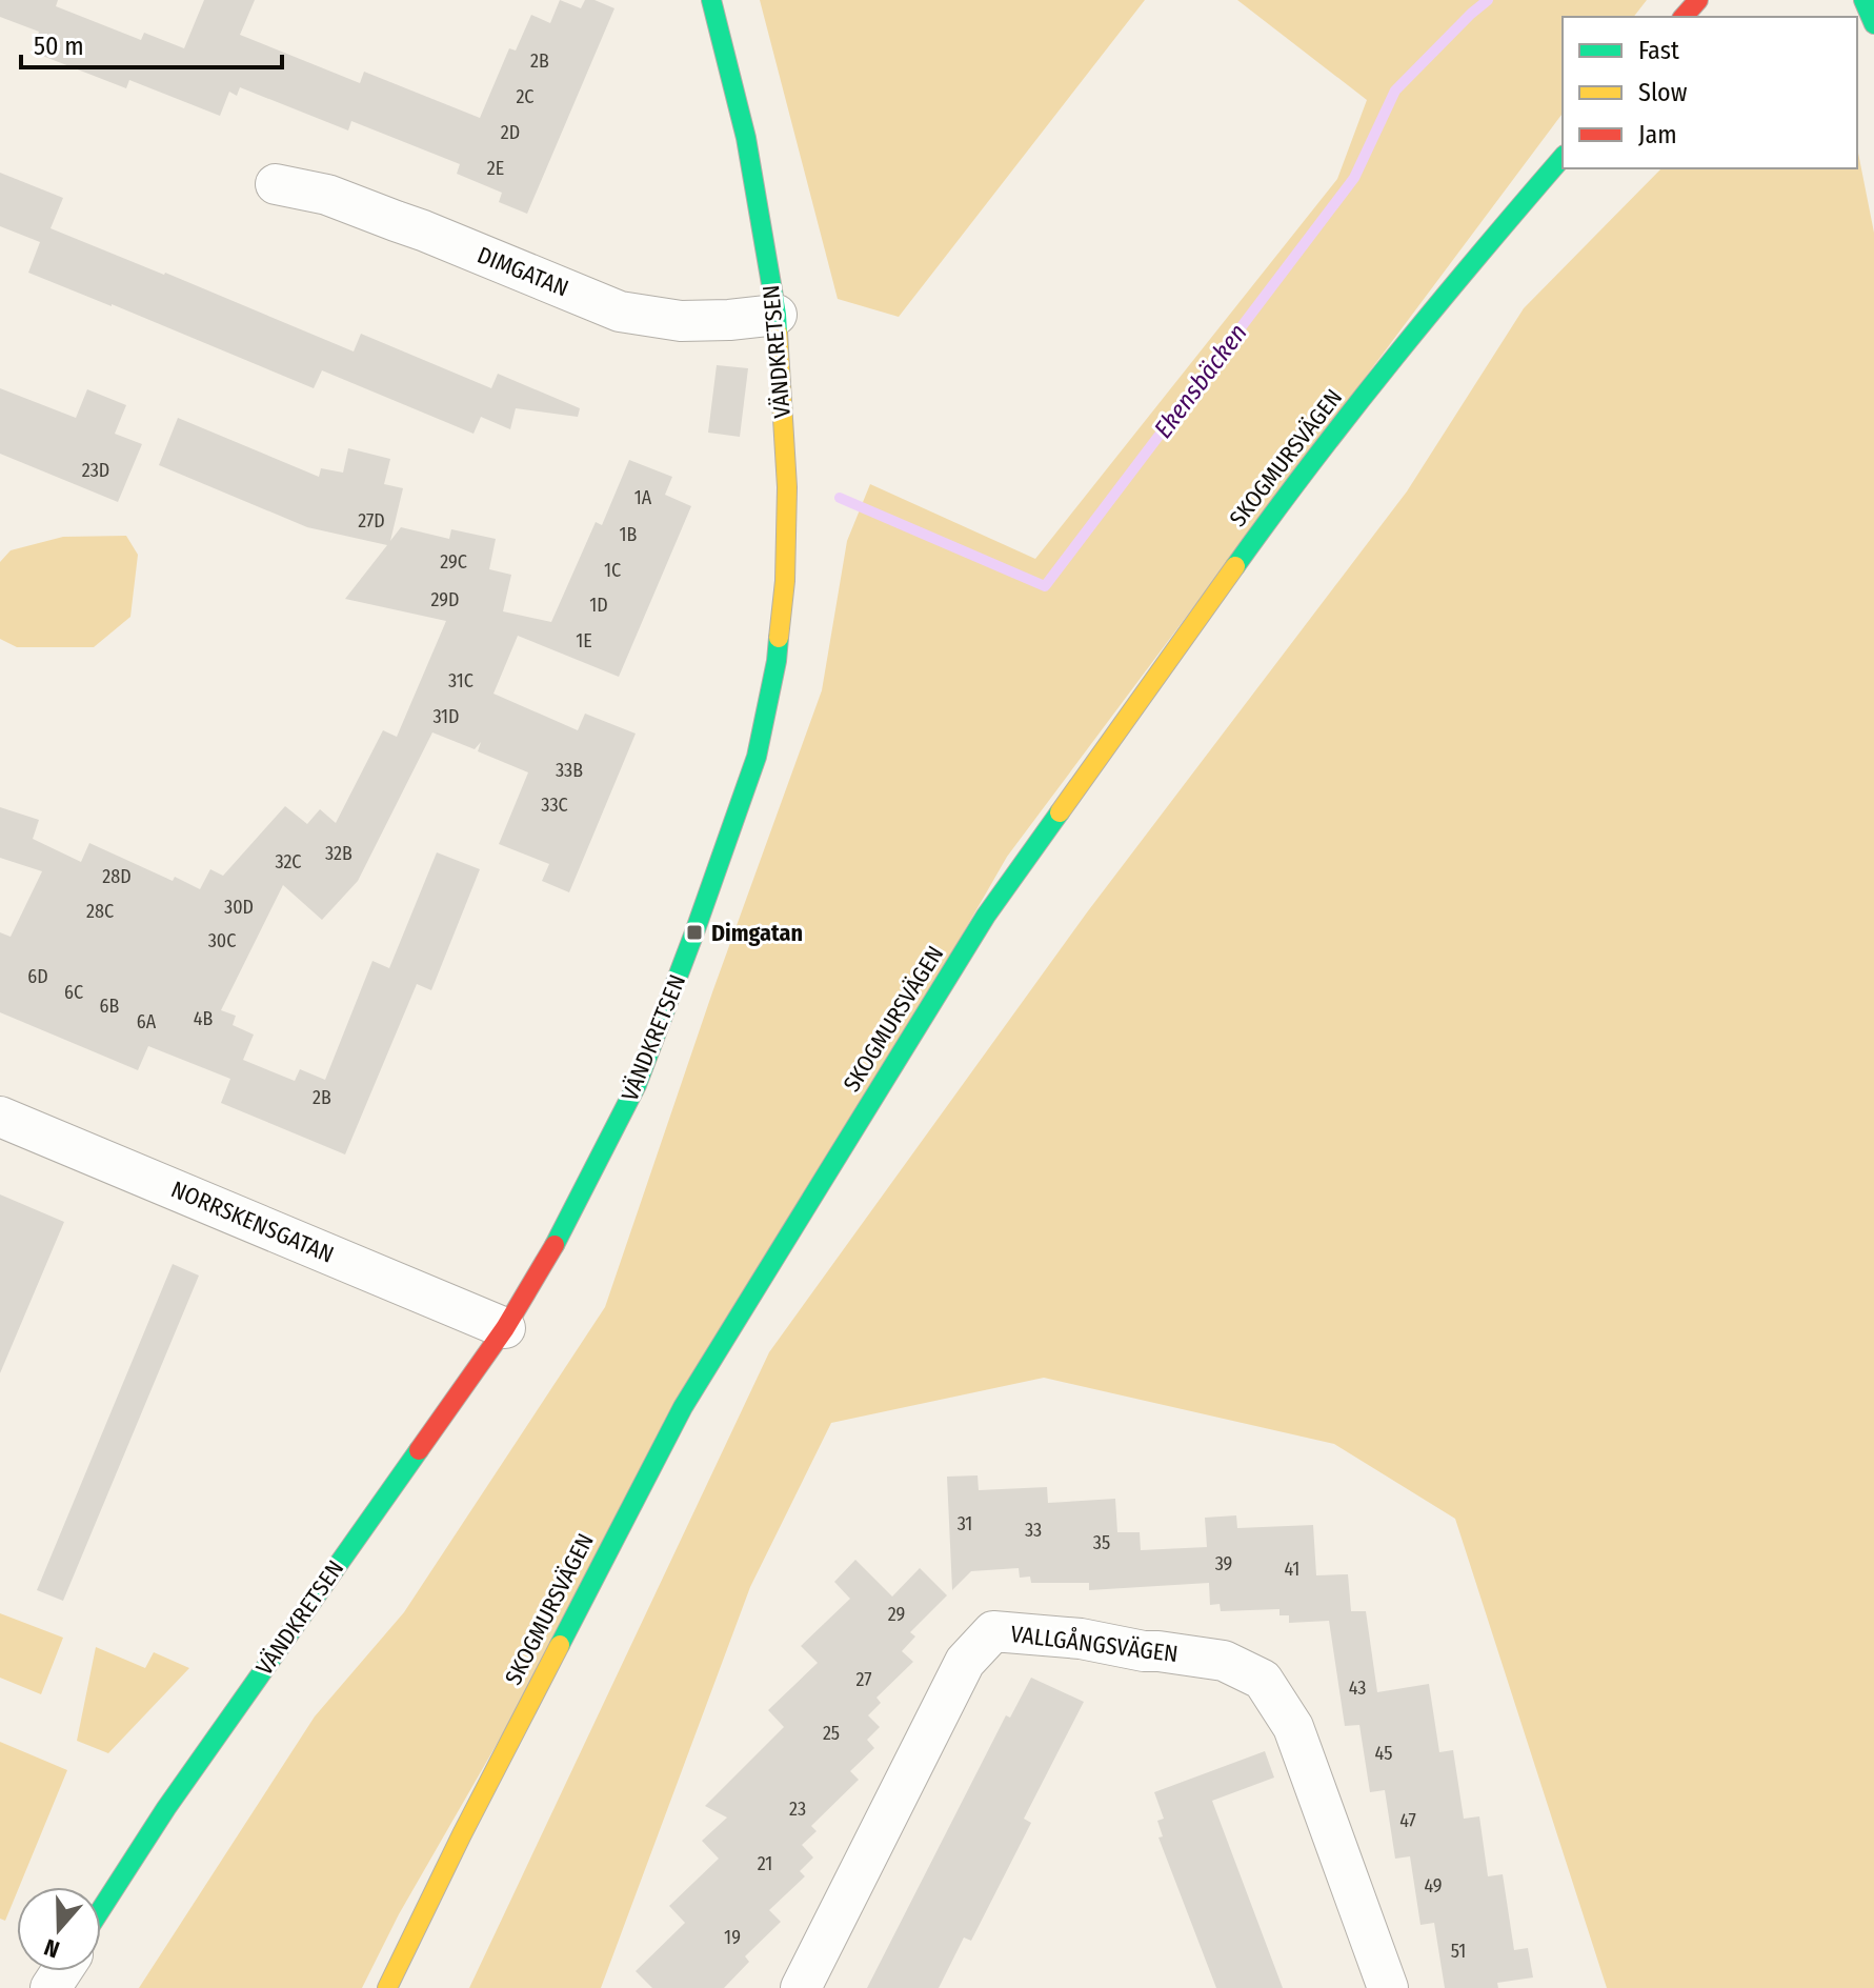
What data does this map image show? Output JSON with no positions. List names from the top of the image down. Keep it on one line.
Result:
{"streets":{"street":["DIMGATAN","VÄNDKRETSEN","SKOGMURSVÄGEN","NORRSKENSGATAN","VALLGÅNGSVÄGEN"]},"crossings":[["DIMGATAN","VÄNDKRETSEN"],["VÄNDKRETSEN","NORRSKENSGATAN"]],"water":["Ekensbäcken"],"places":{"transit":["Dimgatan"]},"house_numbers":["2B","2C","2D","2E","23D","1A","27D","1B","29C","1C","29D","1D","1E","31C","31D","33B","33C","32B","32C","28D","30D","28C","30C","6D","6C","6B","4B","6A","2B","31","33","35","39","41","29","27","43","25","45","23","47","21","49","19","51"],"legend":["Fast","Slow","Jam"],"scale_bar":"50 m","north":"bottom"}
